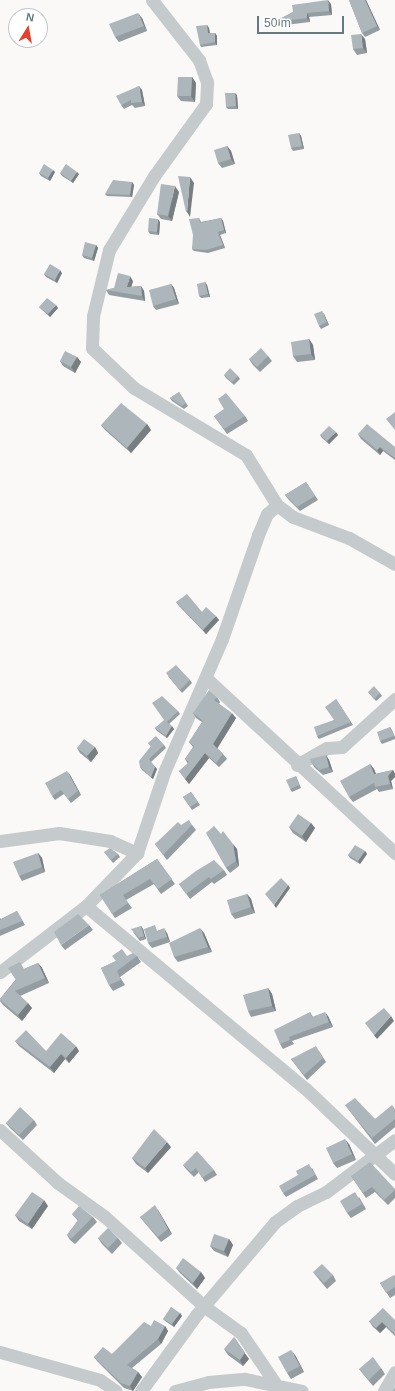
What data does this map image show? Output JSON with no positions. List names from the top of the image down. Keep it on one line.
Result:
{"scale_bar":"50 m","north":"top"}
